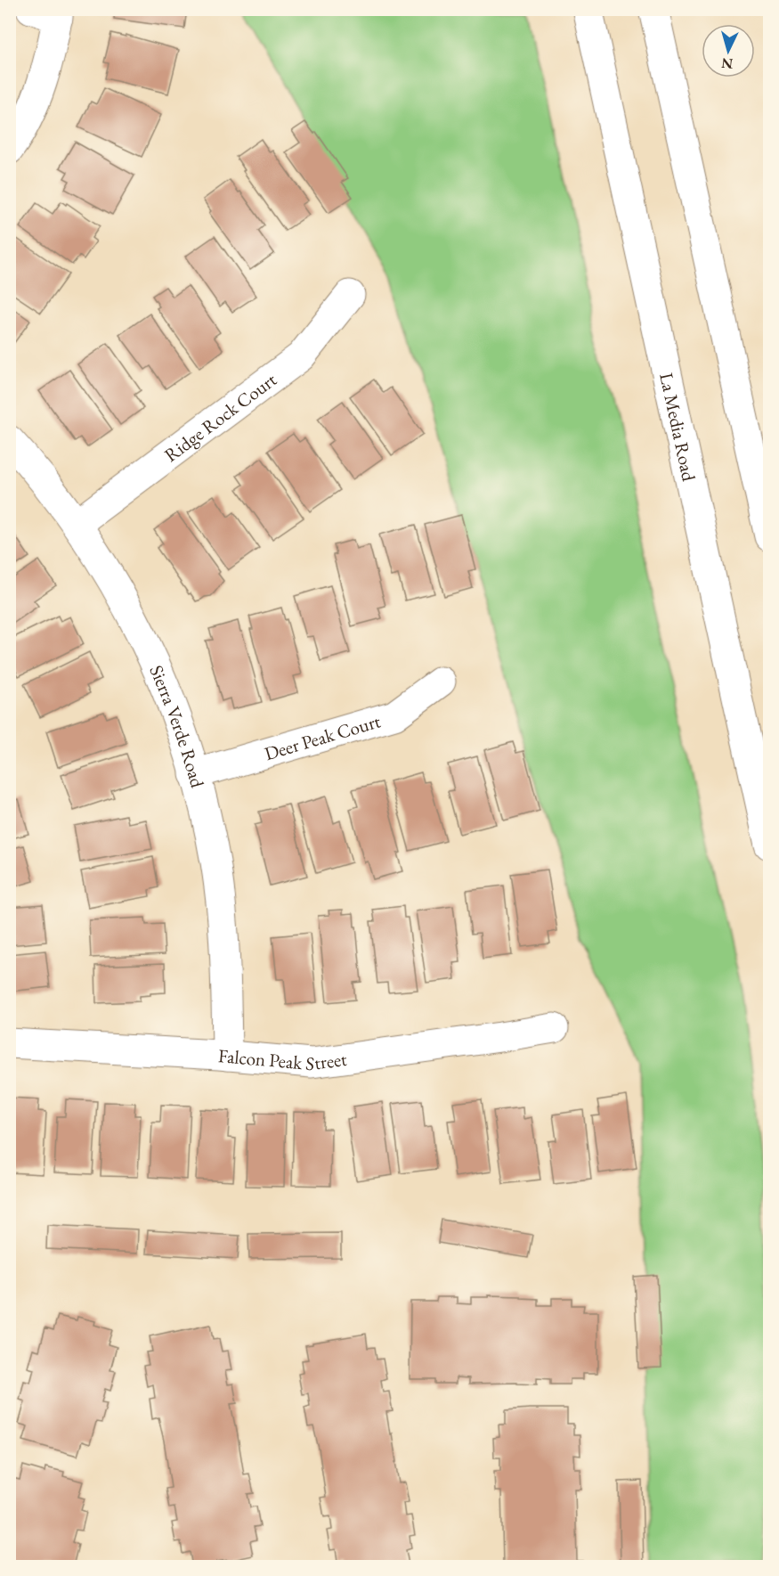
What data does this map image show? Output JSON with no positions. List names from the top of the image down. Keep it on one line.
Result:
{"streets":{"street":["Ridge Rock Court","La Media Road","Sierra Verde Road","Deer Peak Court","Falcon Peak Street"]},"crossings":[["Ridge Rock Court","Sierra Verde Road"],["Sierra Verde Road","Deer Peak Court"],["Sierra Verde Road","Falcon Peak Street"]],"north":"bottom"}
